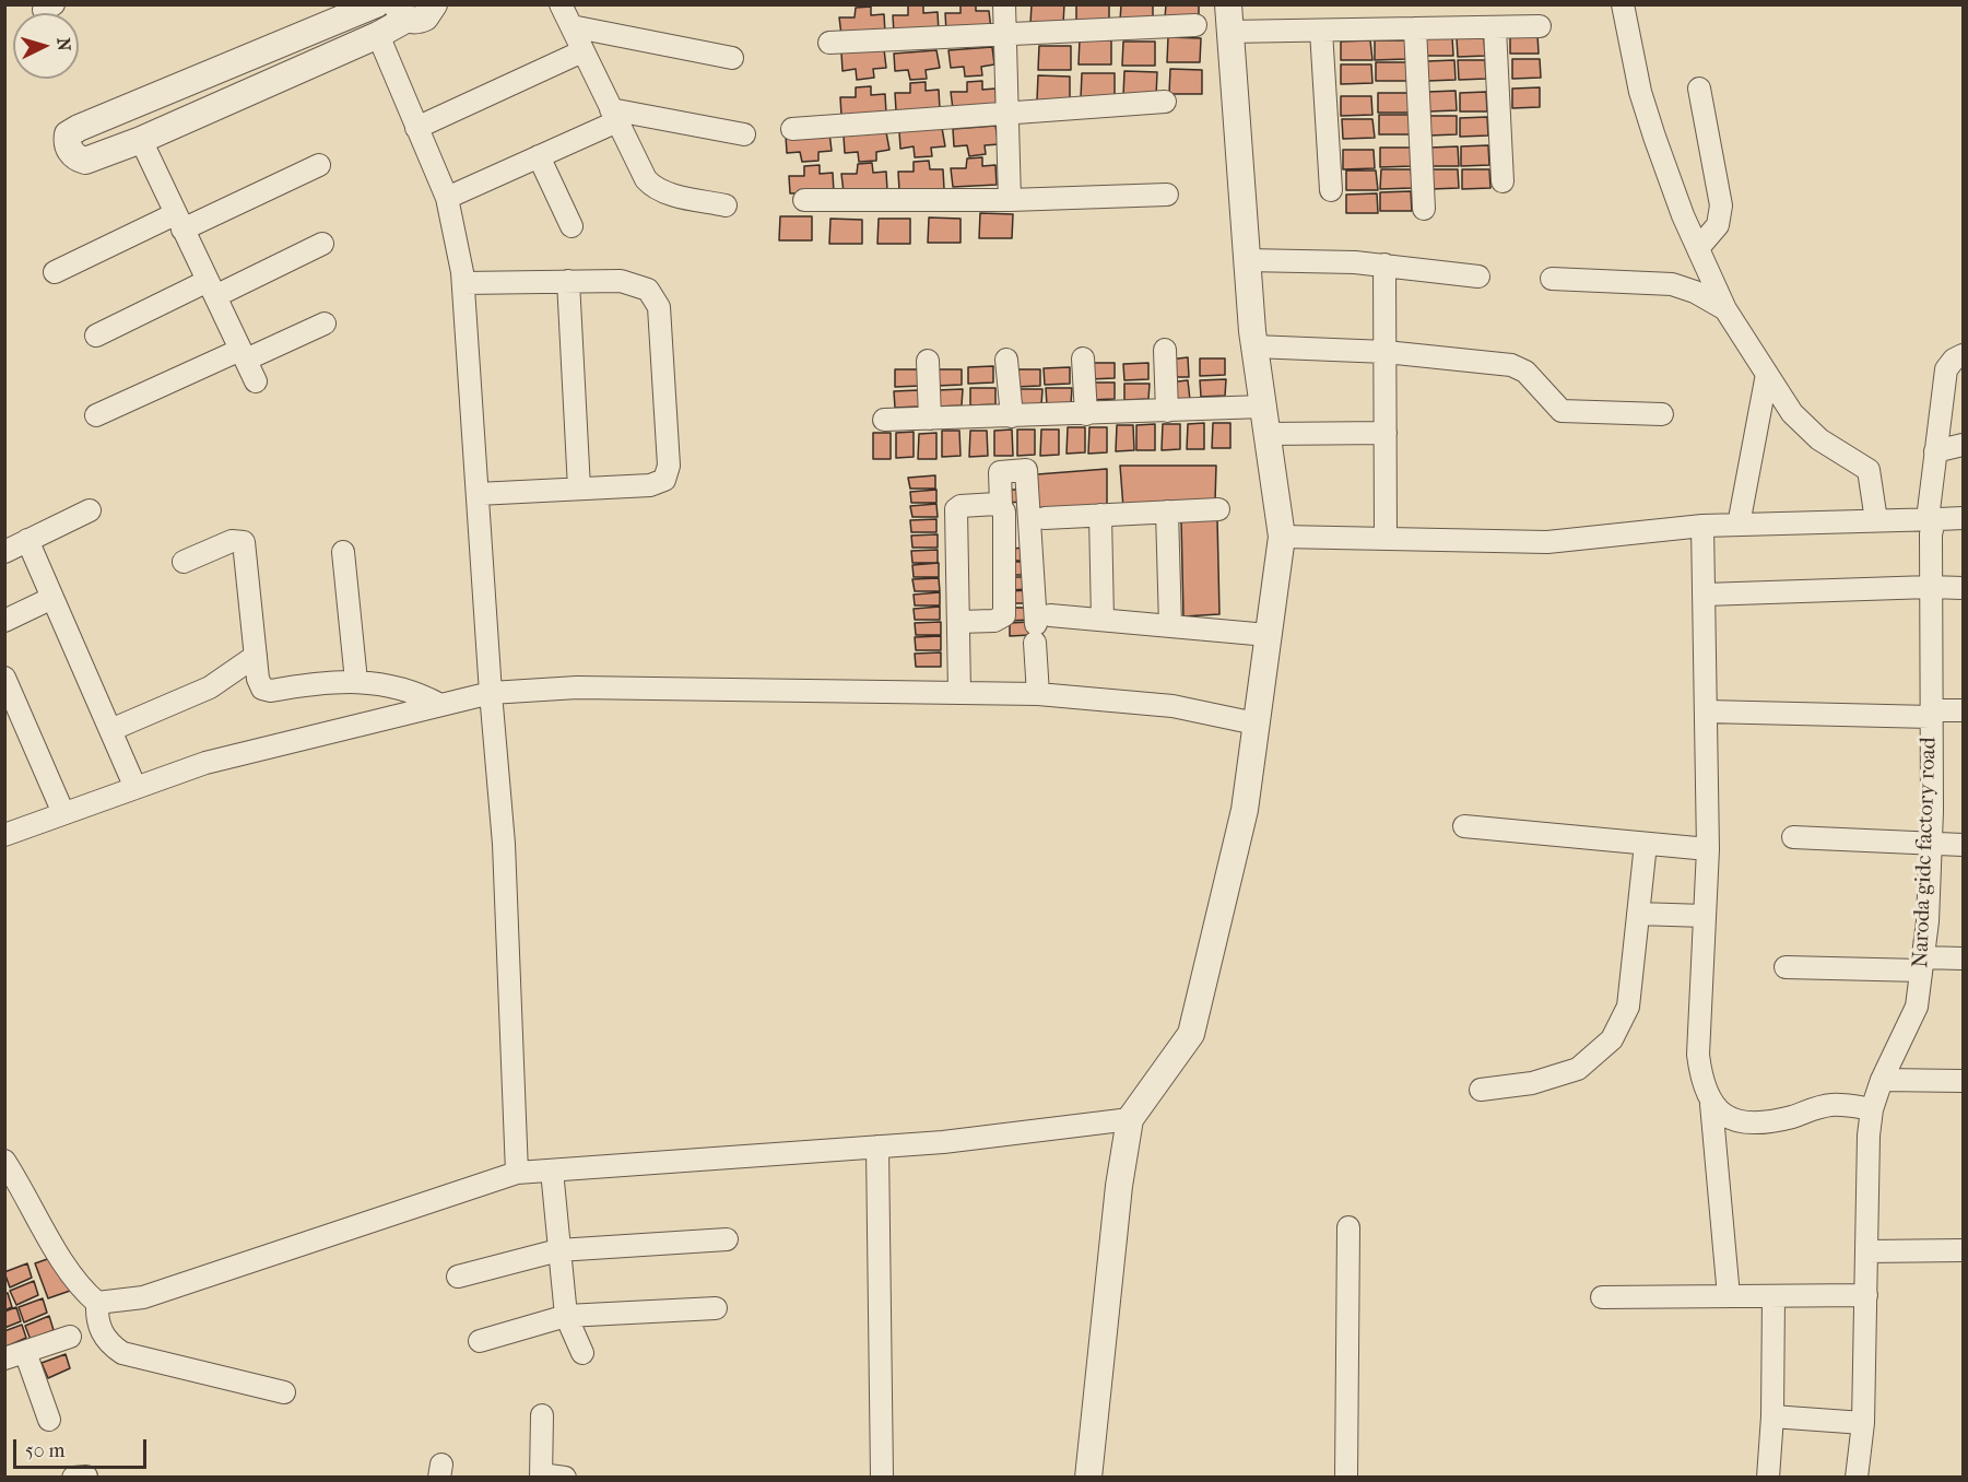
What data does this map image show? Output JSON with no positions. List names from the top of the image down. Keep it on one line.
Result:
{"streets":{"street":["Naroda gidc factory road"]},"scale_bar":"50 m","north":"right"}
